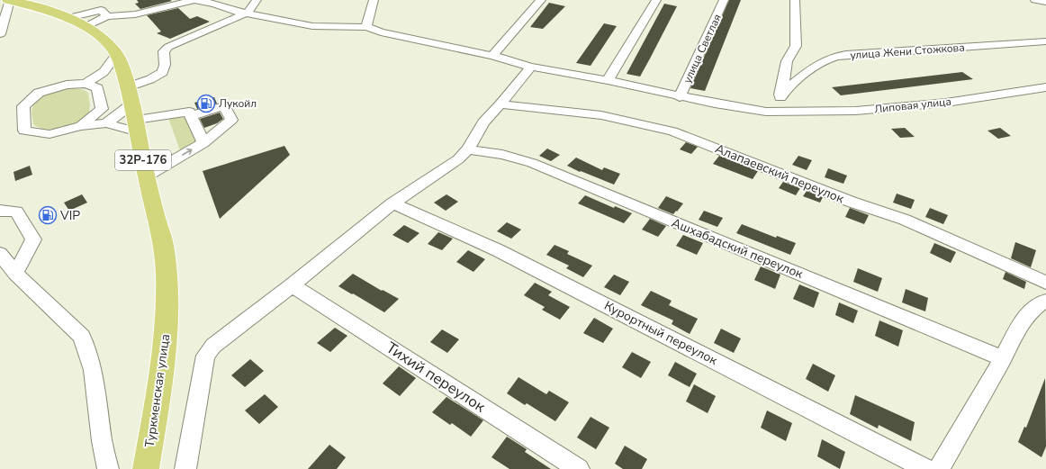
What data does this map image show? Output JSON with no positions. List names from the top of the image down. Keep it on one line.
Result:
{"streets":{"main road":["32Р-176","Туркменская улица"],"street":["улица Светлая","улица Жени Стожкова","Липовая улица","Алапаевский переулок","Ашхабадский переулок","Курортный переулок","Тихий переулок"]},"crossings":[["улица Светлая","Липовая улица"]],"places":{"fuel station":["Лукойл","VIP"]}}
